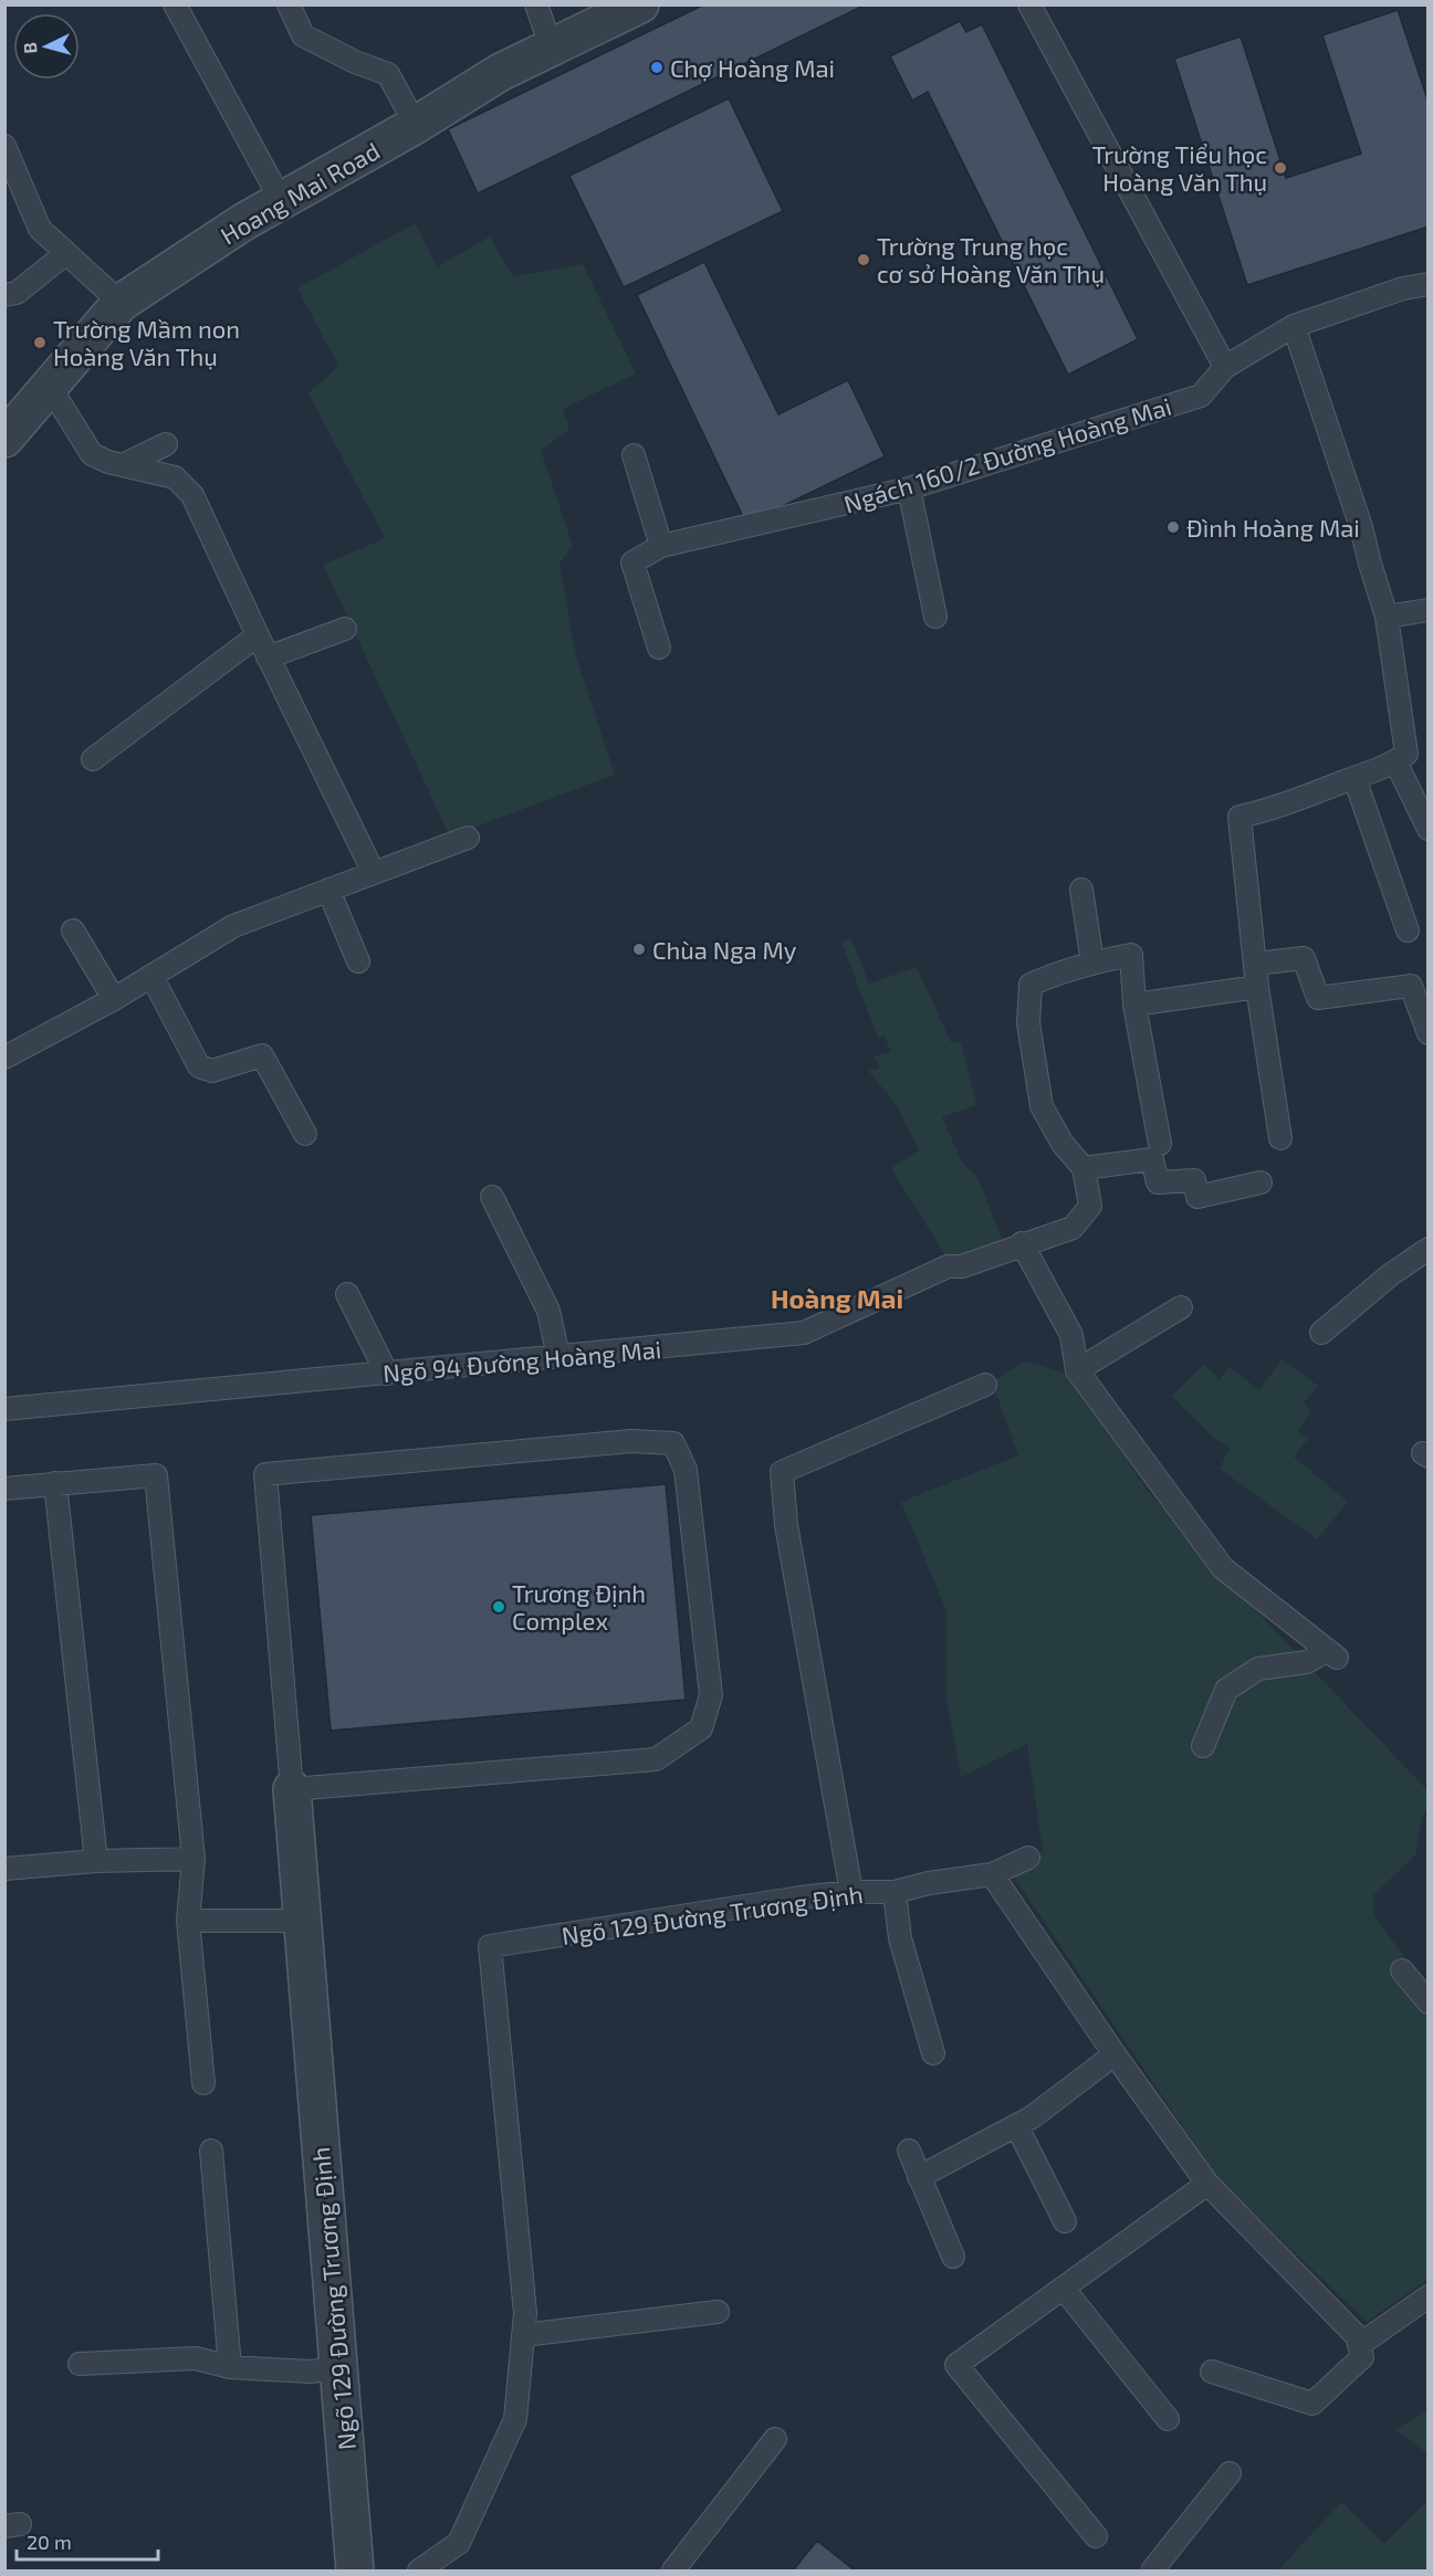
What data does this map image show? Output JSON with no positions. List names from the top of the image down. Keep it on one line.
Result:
{"streets":{"street":["Hoang Mai Road","Ngõ 129 Đường Trương Định"],"lane":["Ngách 160/2 Đường Hoàng Mai","Ngõ 94 Đường Hoàng Mai"]},"districts":["Hoàng Mai"],"places":["Chợ Hoàng Mai","Trường Tiểu học Hoàng Văn Thụ","Trường Trung học cơ sở Hoàng Văn Thụ","Trường Mầm non Hoàng Văn Thụ","Đình Hoàng Mai","Chùa Nga My","Trương Định Complex"],"scale_bar":"20 m","north":"left"}
